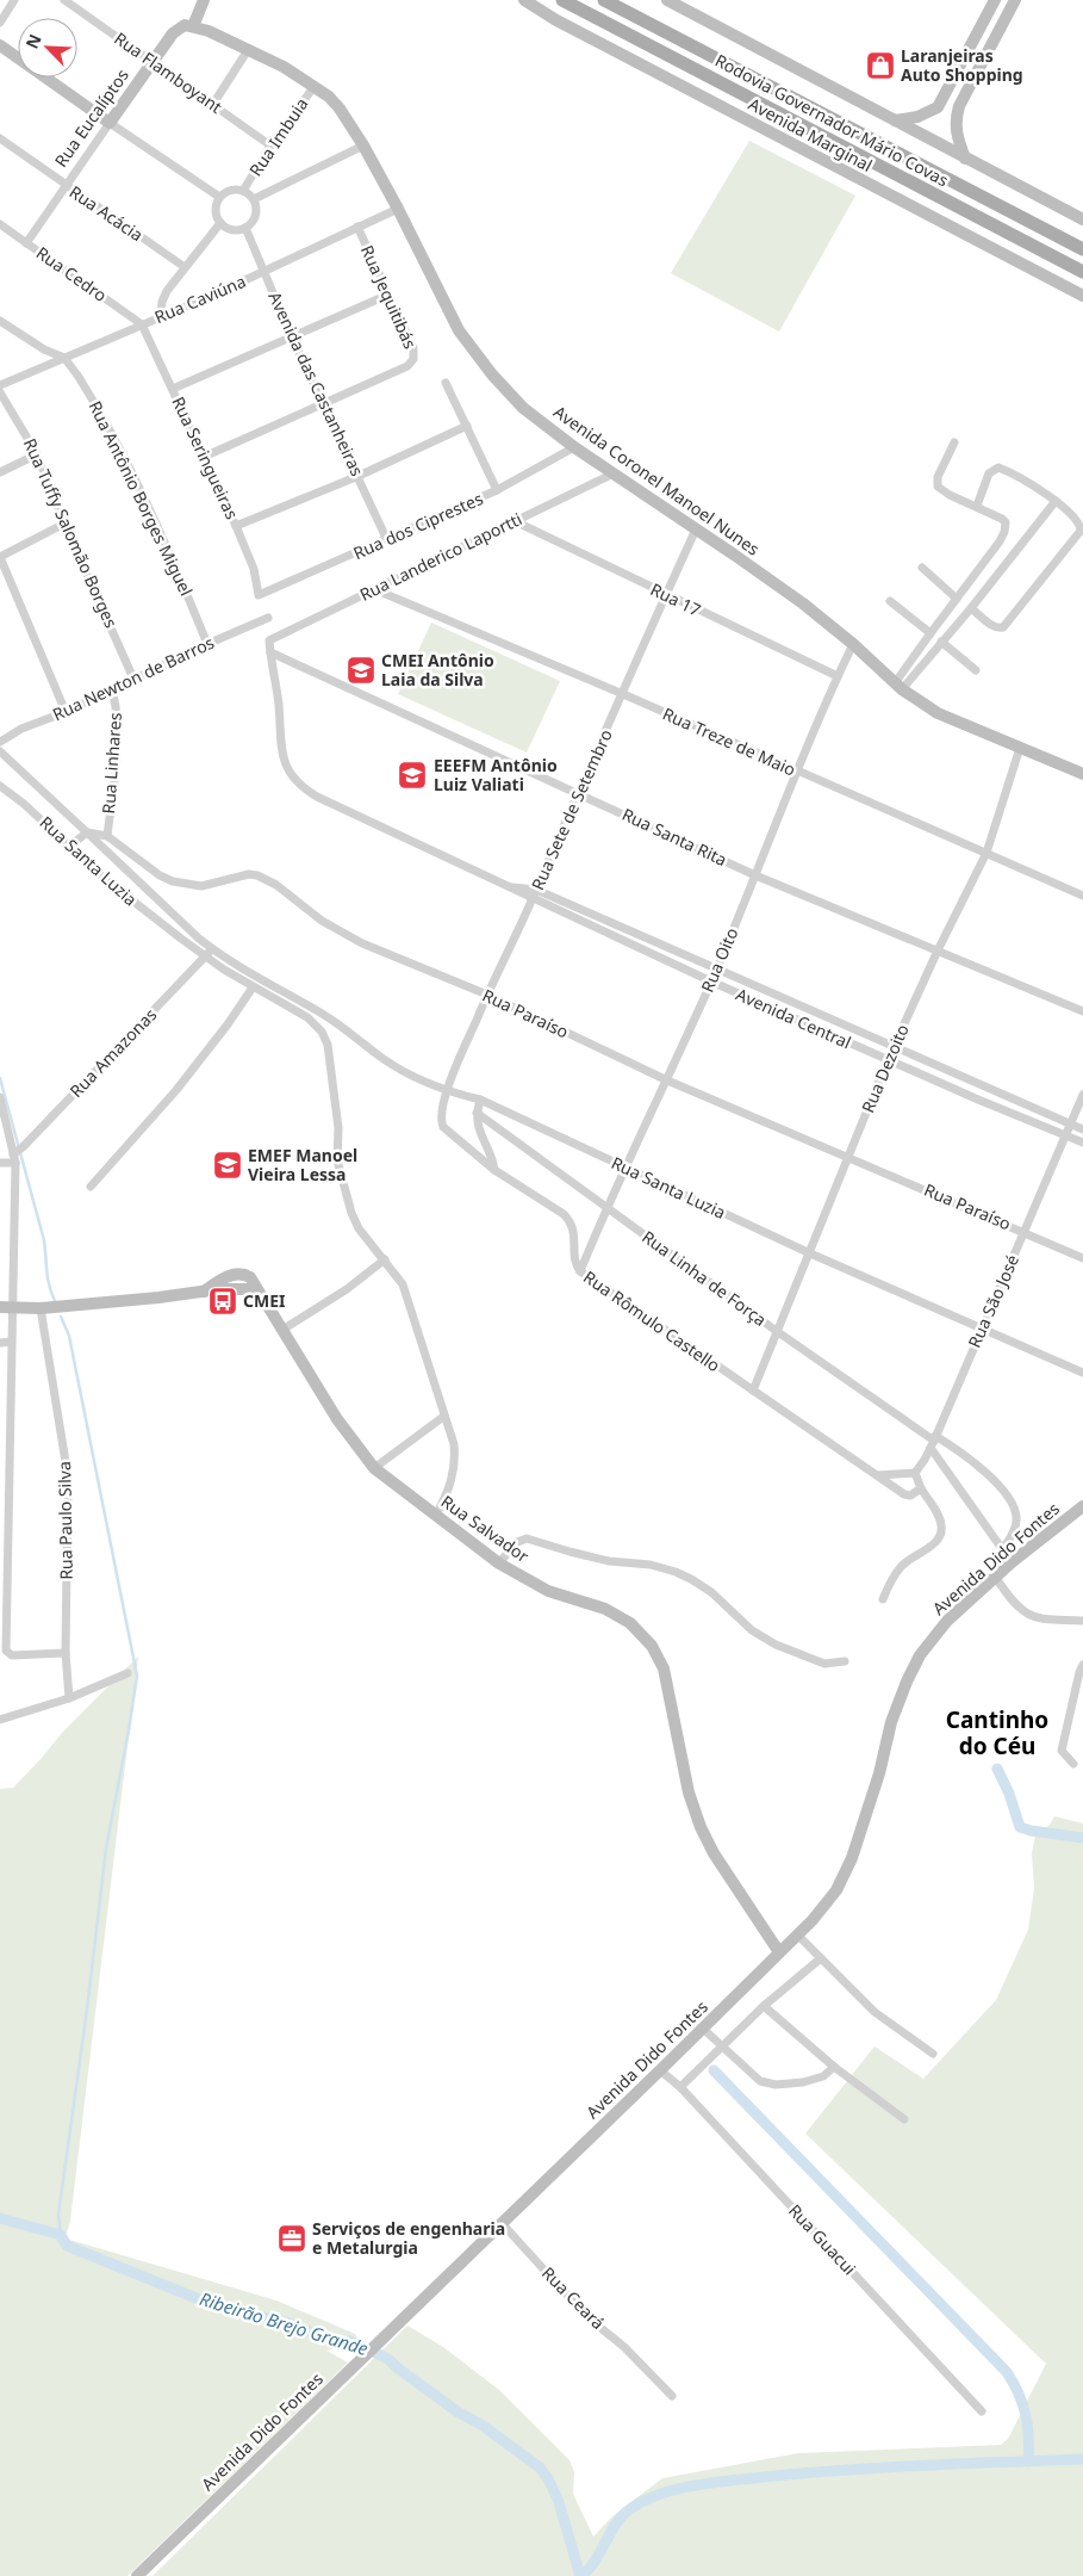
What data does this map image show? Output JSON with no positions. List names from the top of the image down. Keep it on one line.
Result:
{"streets":{"main road":["Rodovia Governador Mário Covas"],"street":["Rua Flamboyant","Rua Eucalíptos","Avenida Marginal","Rua Imbuia","Rua Acácia","Rua Cedro","Rua Jequitibás","Rua Caviúna","Avenida das Castanheiras","Rua Seringueiras","Avenida Coronel Manoel Nunes","Rua Antônio Borges Miguel","Rua dos Ciprestes","Rua Tuffy Salomão Borges","Rua Landerico Laportti","Rua 17","Rua Newton de Barros","Rua Treze de Maio","Rua Linhares","Rua Sete de Setembro","Rua Santa Rita","Rua Santa Luzia","Rua Oito","Rua Paraíso","Avenida Central","Rua Amazonas","Rua Dezoito","Rua Linha de Força","Rua São José","Rua Rômulo Castello","Rua Paulo Silva","Rua Salvador","Avenida Dido Fontes","Rua Guacui","Rua Ceará"]},"crossings":[["Rua Flamboyant","Rua Eucalíptos"],["Rua Flamboyant","Rua Imbuia"],["Rua Eucalíptos","Rua Acácia"],["Rua Eucalíptos","Rua Cedro"],["Rua Eucalíptos","Avenida Coronel Manoel Nunes"],["Rua Imbuia","Avenida das Castanheiras"],["Rua Imbuia","Avenida Coronel Manoel Nunes"],["Rua Cedro","Rua Caviúna"],["Rua Cedro","Rua Seringueiras"],["Rua Jequitibás","Rua Caviúna"],["Rua Jequitibás","Avenida das Castanheiras"],["Rua Caviúna","Avenida das Castanheiras"],["Rua Caviúna","Rua Seringueiras"],["Rua Caviúna","Avenida Coronel Manoel Nunes"],["Rua Caviúna","Rua Antônio Borges Miguel"],["Avenida das Castanheiras","Rua dos Ciprestes"],["Rua Seringueiras","Rua dos Ciprestes"],["Avenida Coronel Manoel Nunes","Rua dos Ciprestes"],["Avenida Coronel Manoel Nunes","Rua Landerico Laportti"],["Avenida Coronel Manoel Nunes","Rua Sete de Setembro"],["Avenida Coronel Manoel Nunes","Rua Oito"],["Avenida Coronel Manoel Nunes","Rua Dezoito"],["Rua Antônio Borges Miguel","Rua Newton de Barros"],["Rua Tuffy Salomão Borges","Rua Newton de Barros"],["Rua Landerico Laportti","Rua 17"],["Rua Landerico Laportti","Rua Treze de Maio"],["Rua Landerico Laportti","Rua Santa Rita"],["Rua Landerico Laportti","Avenida Central"],["Rua 17","Rua Sete de Setembro"],["Rua 17","Rua Oito"],["Rua Newton de Barros","Rua Linhares"],["Rua Treze de Maio","Rua Sete de Setembro"],["Rua Treze de Maio","Rua Oito"],["Rua Treze de Maio","Rua Dezoito"],["Rua Linhares","Rua Paraíso"],["Rua Sete de Setembro","Rua Santa Rita"],["Rua Sete de Setembro","Rua Santa Luzia"],["Rua Sete de Setembro","Rua Paraíso"],["Rua Sete de Setembro","Avenida Central"],["Rua Sete de Setembro","Rua Rômulo Castello"],["Rua Santa Rita","Rua Oito"],["Rua Santa Rita","Avenida Central"],["Rua Santa Rita","Rua Dezoito"],["Rua Santa Luzia","Rua Oito"],["Rua Santa Luzia","Rua Paraíso"],["Rua Santa Luzia","Rua Amazonas"],["Rua Santa Luzia","Rua Dezoito"],["Rua Santa Luzia","Rua São José"],["Rua Santa Luzia","Rua Rômulo Castello"],["Rua Santa Luzia","Rua Salvador"],["Rua Oito","Rua Paraíso"],["Rua Oito","Avenida Central"],["Rua Oito","Rua Linha de Força"],["Rua Oito","Rua Rômulo Castello"],["Rua Paraíso","Rua Dezoito"],["Rua Paraíso","Rua São José"],["Avenida Central","Rua Dezoito"],["Avenida Central","Rua São José"],["Rua Dezoito","Rua Linha de Força"],["Rua Dezoito","Rua Rômulo Castello"],["Rua Linha de Força","Rua São José"],["Rua Linha de Força","Avenida Dido Fontes"],["Rua Paulo Silva","Rua Salvador"],["Rua Salvador","Avenida Dido Fontes"],["Avenida Dido Fontes","Rua Guacui"],["Avenida Dido Fontes","Rua Ceará"]],"districts":["Cantinho do Céu"],"water":["Ribeirão Brejo Grande"],"places":{"shop":["Laranjeiras Auto Shopping"],"school or university":["CMEI Antônio Laia da Silva","EEEFM Antônio Luiz Valiati","EMEF Manoel Vieira Lessa"],"bus stop":["CMEI"],"office":["Serviços de engenharia e Metalurgia"]},"north":"top left"}
